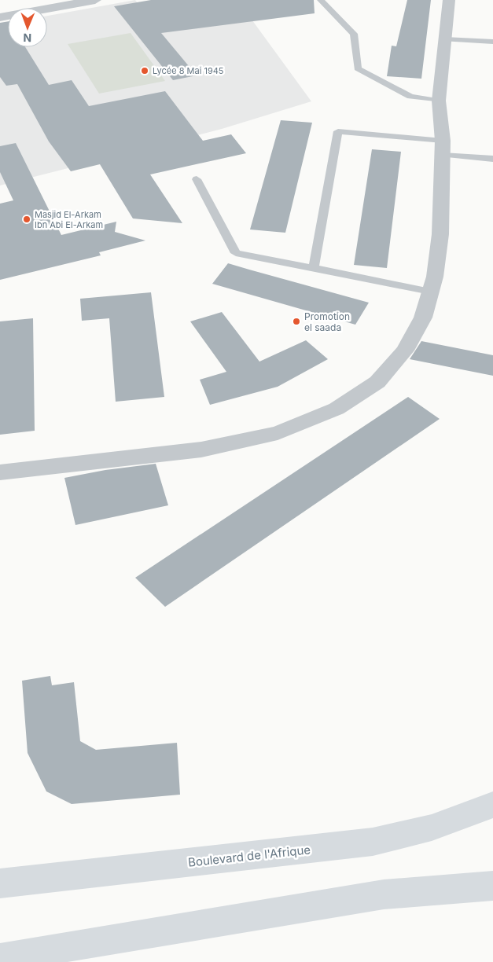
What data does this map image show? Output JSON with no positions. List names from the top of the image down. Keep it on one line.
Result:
{"streets":{"main road":["Boulevard de l'Afrique"]},"places":["Lycée 8 Mai 1945","Masjid El-Arkam Ibn Abi El-Arkam","Promotion el saada"],"north":"bottom"}
